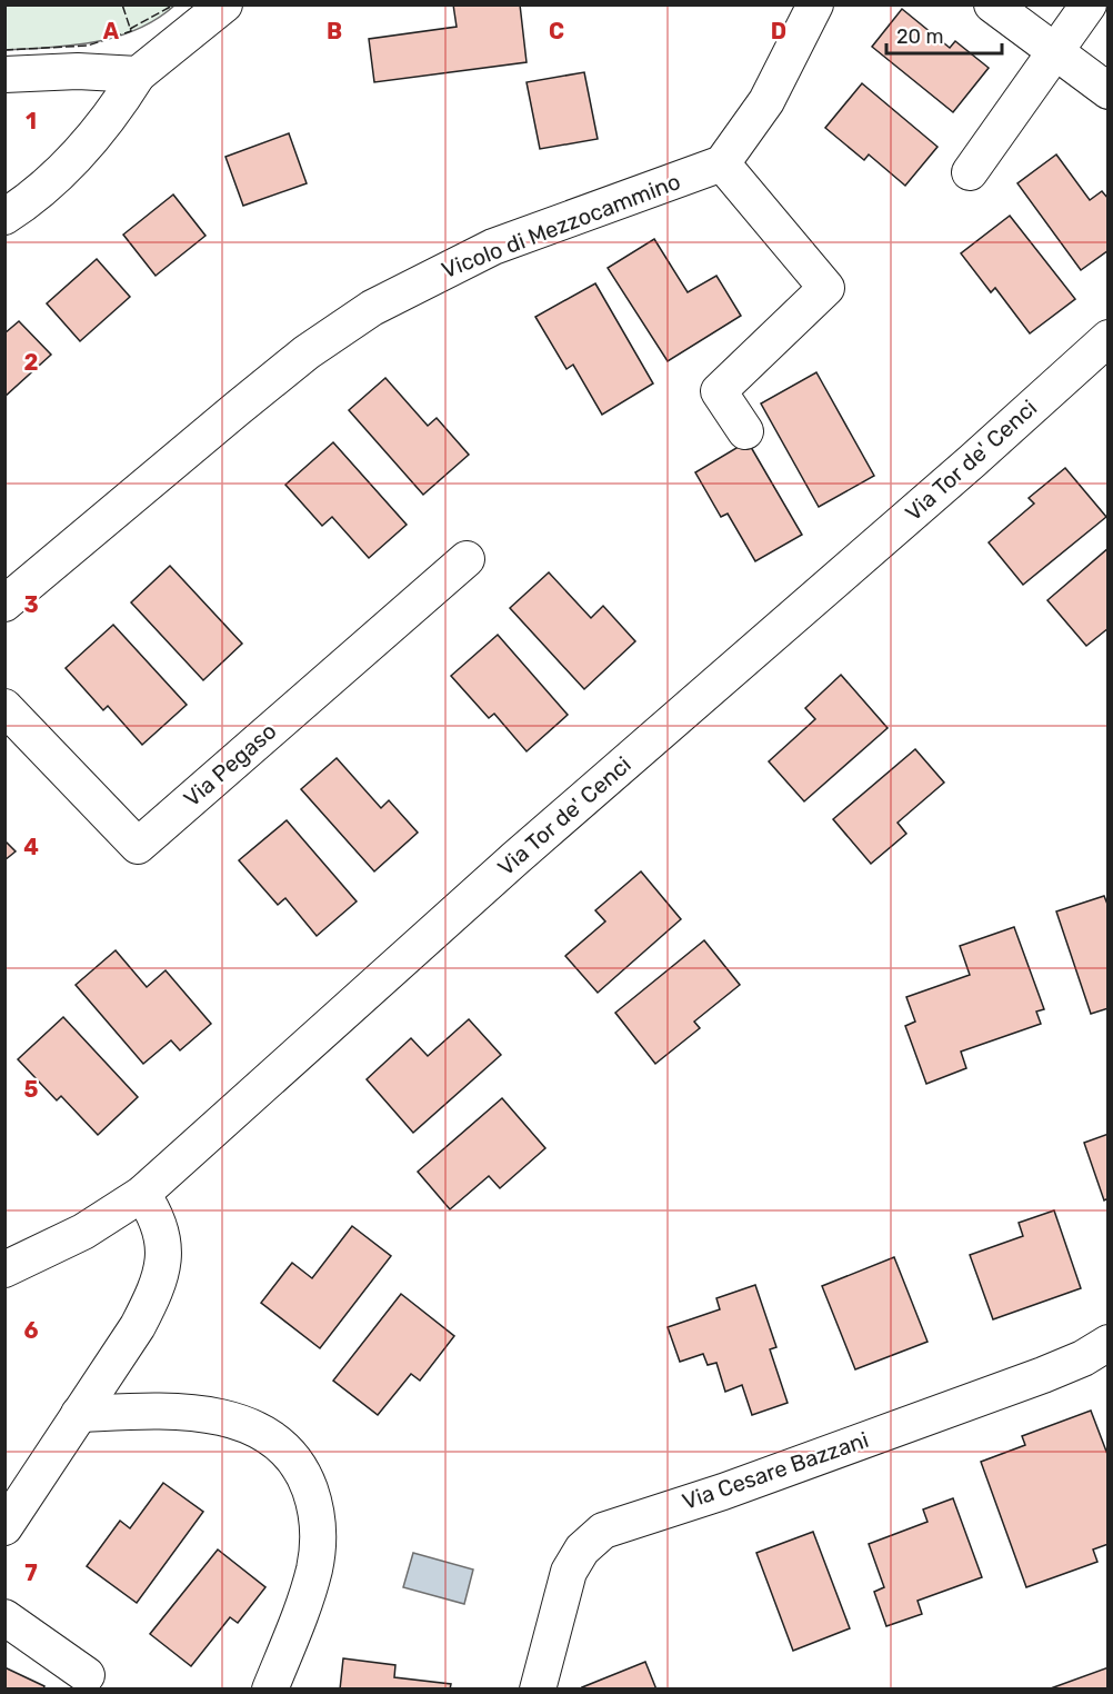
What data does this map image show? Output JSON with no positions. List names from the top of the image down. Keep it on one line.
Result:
{"streets":{"street":["Vicolo di Mezzocammino","Via Tor de' Cenci","Via Pegaso","Via Cesare Bazzani"]},"scale_bar":"20 m","grid":{"columns":["A","B","C","D"],"rows":["1","2","3","4","5","6","7"]}}
